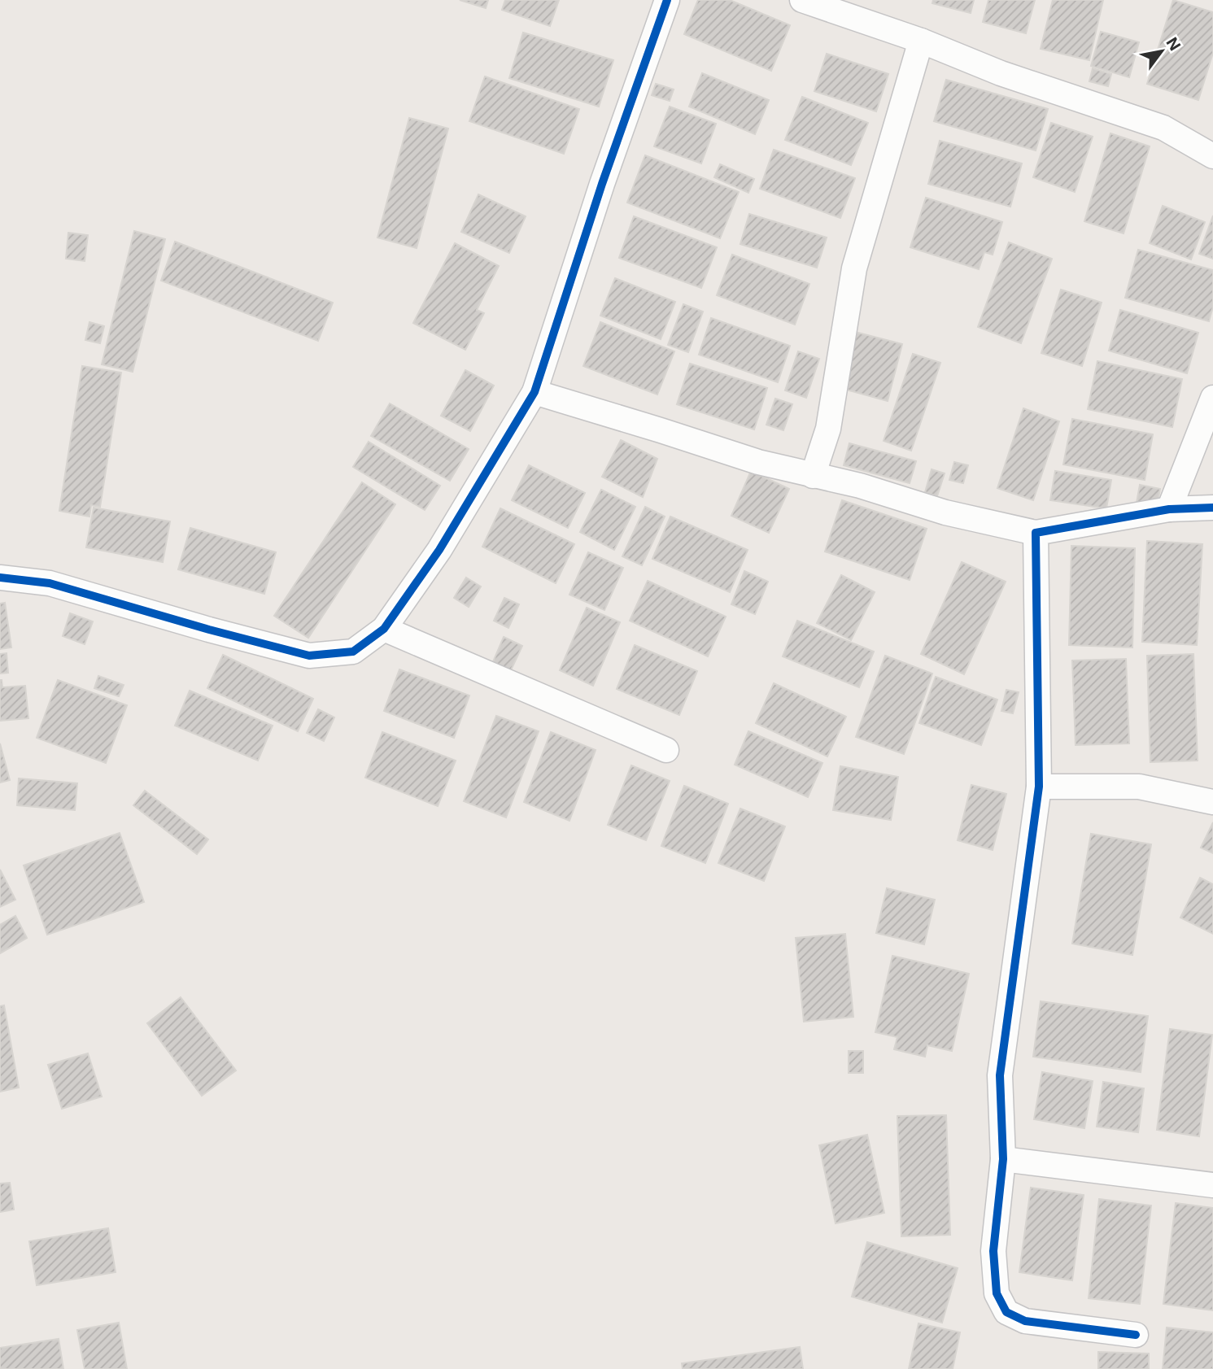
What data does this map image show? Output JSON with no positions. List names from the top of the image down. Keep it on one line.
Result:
{"north":"top right"}
